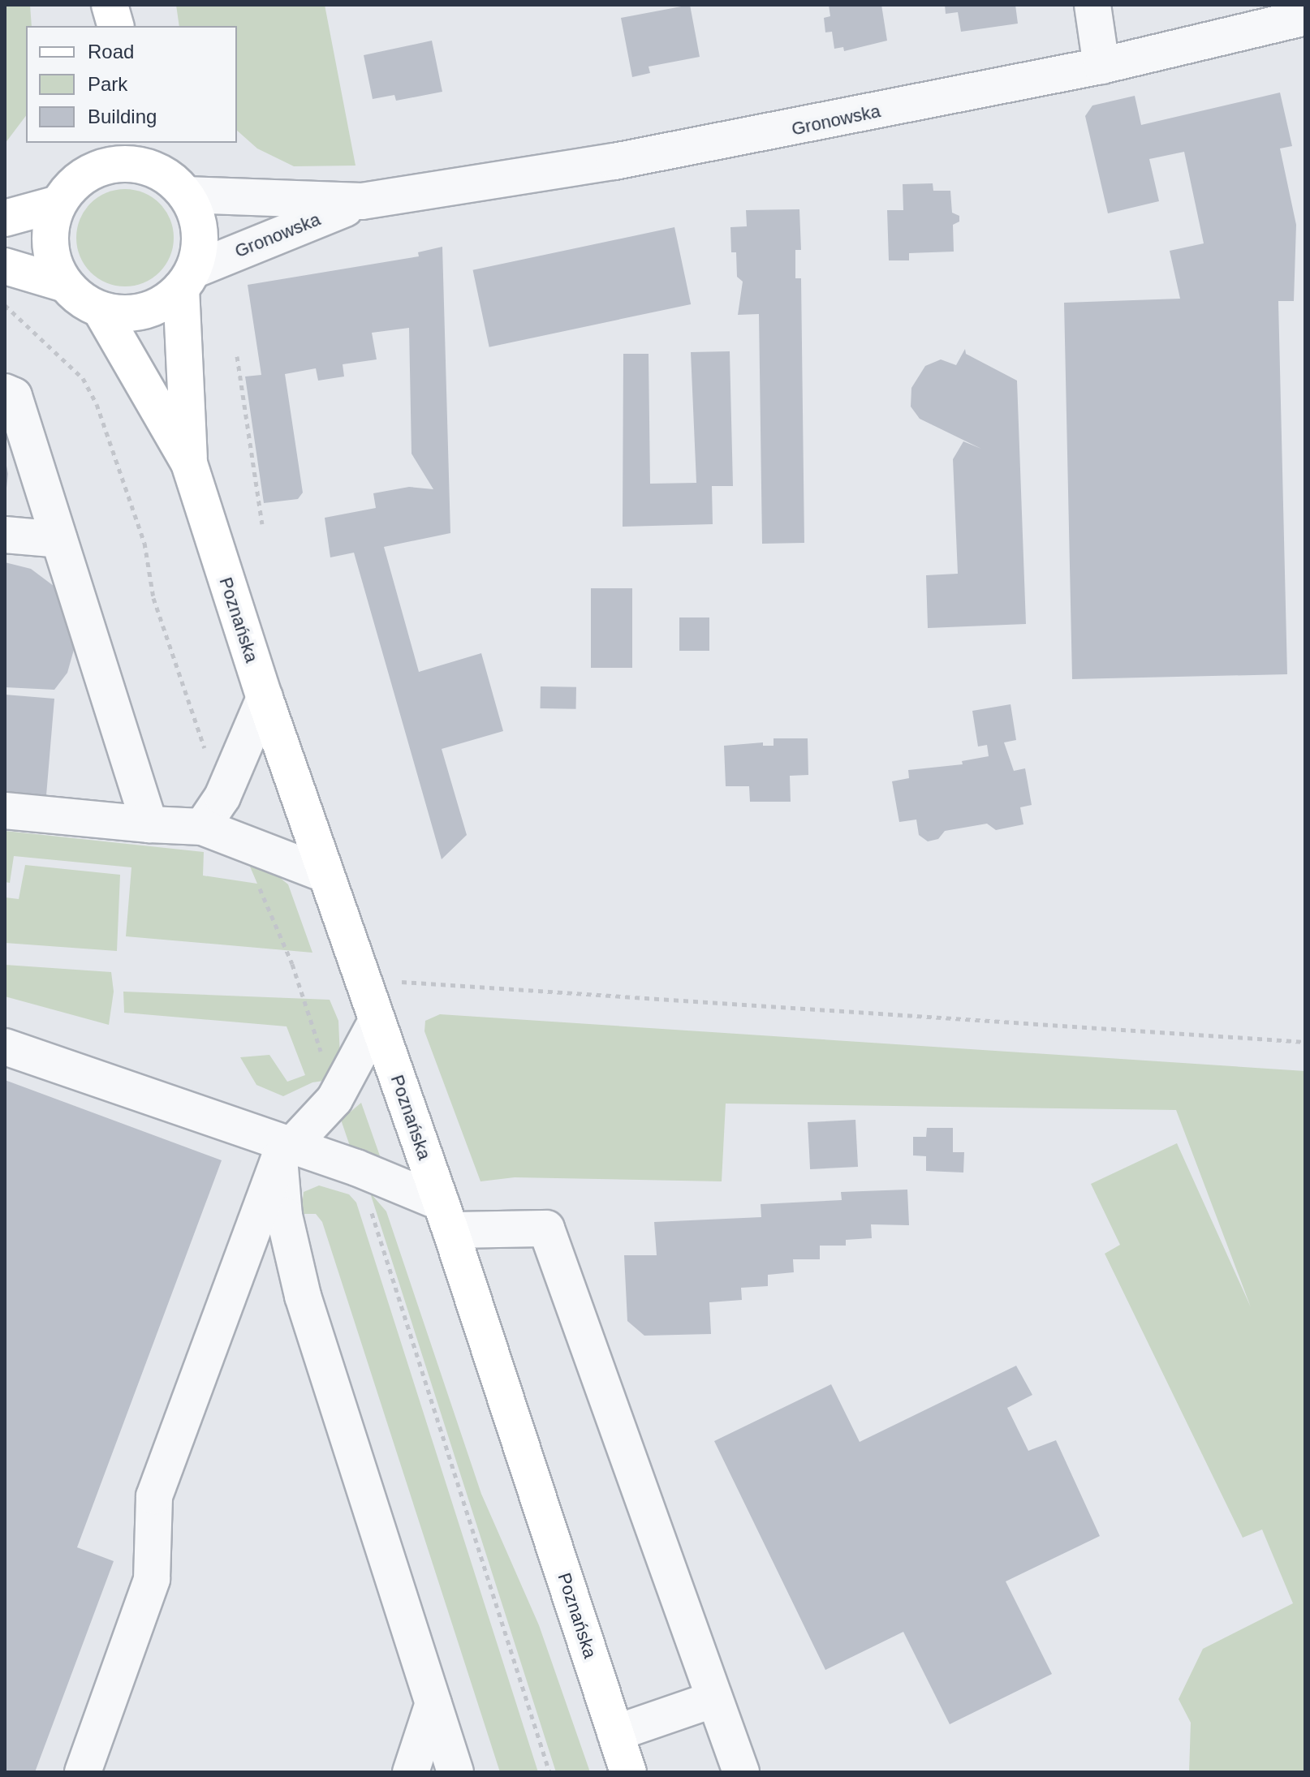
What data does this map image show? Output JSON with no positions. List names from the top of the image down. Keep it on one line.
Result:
{"streets":{"main road":["Poznańska"],"street":["Gronowska"]},"crossings":[["Gronowska","Poznańska"]],"legend":["Road","Park","Building"]}
